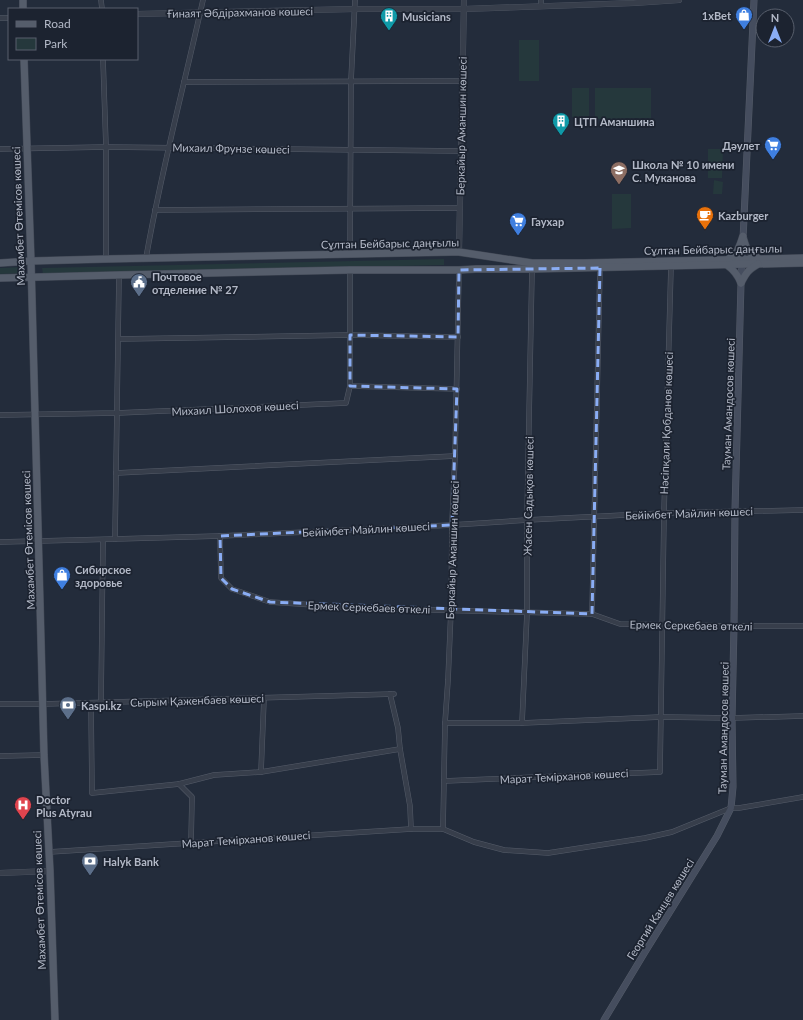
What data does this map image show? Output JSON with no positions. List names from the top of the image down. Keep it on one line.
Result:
{"streets":{"main road":["Махамбет Өтемісов көшесі","Сұлтан Бейбарыс даңғылы","Тауман Амандосов көшесі","Георгий Канцев көшесі"],"street":["Ғинаят Әбдірахманов көшесі","Беркайыр Аманшин көшесі","Михаил Фрунзе көшесі","Михаил Шолохов көшесі","Нәсіпқали Қобданов көшесі","Жасен Садықов көшесі","Бейімбет Майлин көшесі","Ермек Серкебаев өткелі","Сырым Қаженбаев көшесі","Марат Темірханов көшесі"]},"crossings":[["Ғинаят Әбдірахманов көшесі","Беркайыр Аманшин көшесі"],["Беркайыр Аманшин көшесі","Михаил Фрунзе көшесі"],["Беркайыр Аманшин көшесі","Сұлтан Бейбарыс даңғылы"],["Беркайыр Аманшин көшесі","Бейімбет Майлин көшесі"],["Беркайыр Аманшин көшесі","Ермек Серкебаев өткелі"],["Беркайыр Аманшин көшесі","Марат Темірханов көшесі"],["Михаил Фрунзе көшесі","Махамбет Өтемісов көшесі"],["Махамбет Өтемісов көшесі","Сұлтан Бейбарыс даңғылы"],["Махамбет Өтемісов көшесі","Михаил Шолохов көшесі"],["Махамбет Өтемісов көшесі","Бейімбет Майлин көшесі"],["Махамбет Өтемісов көшесі","Сырым Қаженбаев көшесі"],["Махамбет Өтемісов көшесі","Марат Темірханов көшесі"],["Сұлтан Бейбарыс даңғылы","Тауман Амандосов көшесі"],["Сұлтан Бейбарыс даңғылы","Нәсіпқали Қобданов көшесі"],["Сұлтан Бейбарыс даңғылы","Жасен Садықов көшесі"],["Тауман Амандосов көшесі","Бейімбет Майлин көшесі"],["Тауман Амандосов көшесі","Ермек Серкебаев өткелі"],["Тауман Амандосов көшесі","Георгий Канцев көшесі"],["Нәсіпқали Қобданов көшесі","Бейімбет Майлин көшесі"],["Нәсіпқали Қобданов көшесі","Ермек Серкебаев өткелі"],["Нәсіпқали Қобданов көшесі","Марат Темірханов көшесі"],["Жасен Садықов көшесі","Бейімбет Майлин көшесі"],["Жасен Садықов көшесі","Ермек Серкебаев өткелі"],["Бейімбет Майлин көшесі","Ермек Серкебаев өткелі"]],"places":{"shop":["1xBet","Сибирское здоровье"],"building":["Musicians","ЦТП Аманшина"],"supermarket":["Дәулет","Гаухар"],"school or university":["Школа № 10 имени С. Муканова"],"cafe":["Kazburger"],"public building":["Почтовое отделение № 27"],"bank":["Kaspi.kz","Halyk Bank"],"hospital":["Doctor Plus Atyrau"]},"legend":["Road","Park"],"north":"top"}
